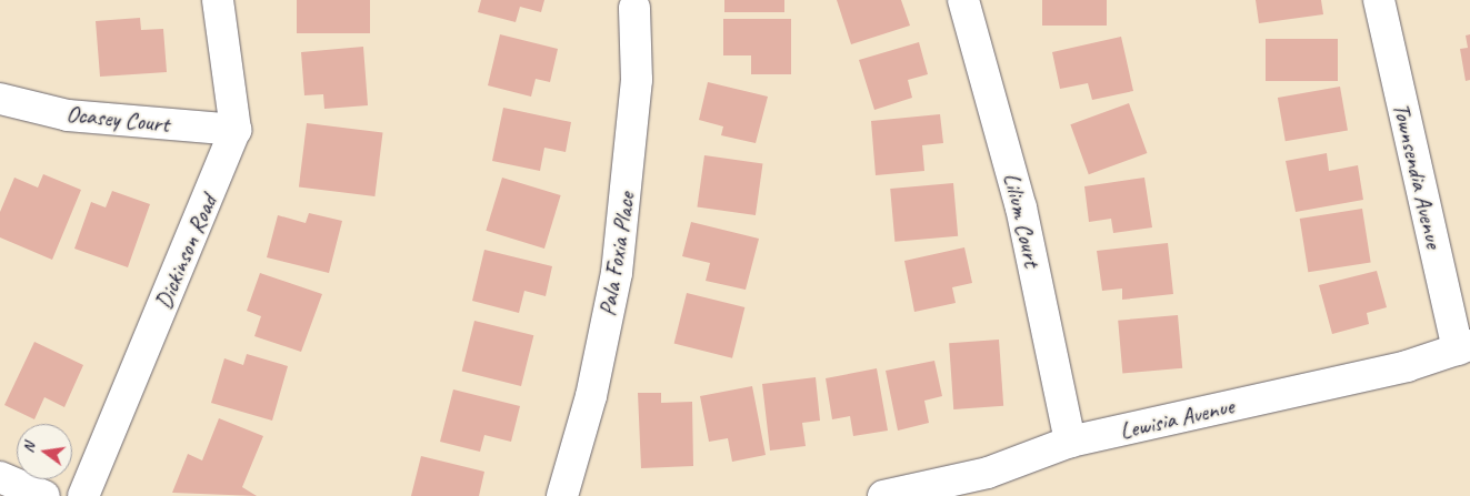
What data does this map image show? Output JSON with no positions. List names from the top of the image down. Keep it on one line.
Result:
{"streets":{"street":["Ocasey Court","Townsendia Avenue","Lilium Court","Dickinson Road","Pala Foxia Place","Lewisia Avenue"]},"crossings":[["Ocasey Court","Dickinson Road"],["Townsendia Avenue","Lewisia Avenue"],["Lilium Court","Lewisia Avenue"]],"north":"left"}
